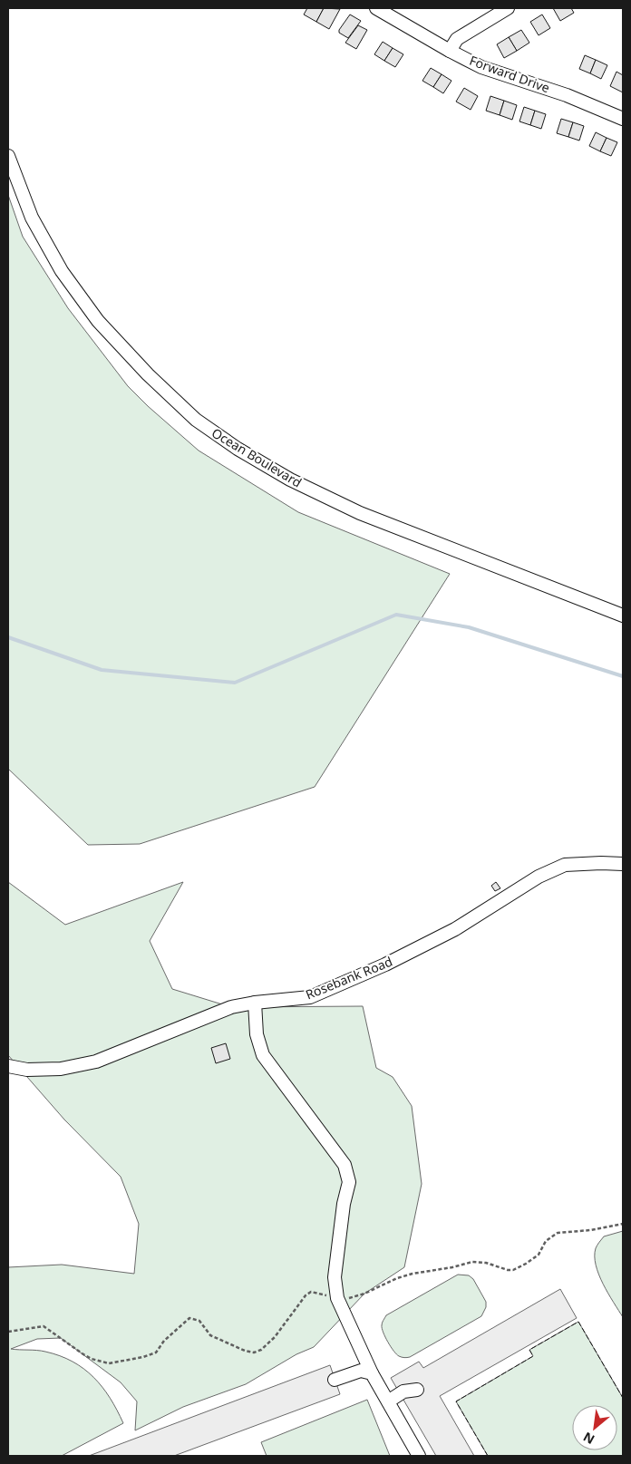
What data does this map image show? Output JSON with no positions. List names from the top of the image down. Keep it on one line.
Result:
{"streets":{"street":["Forward Drive","Ocean Boulevard","Rosebank Road"]},"north":"bottom left"}
